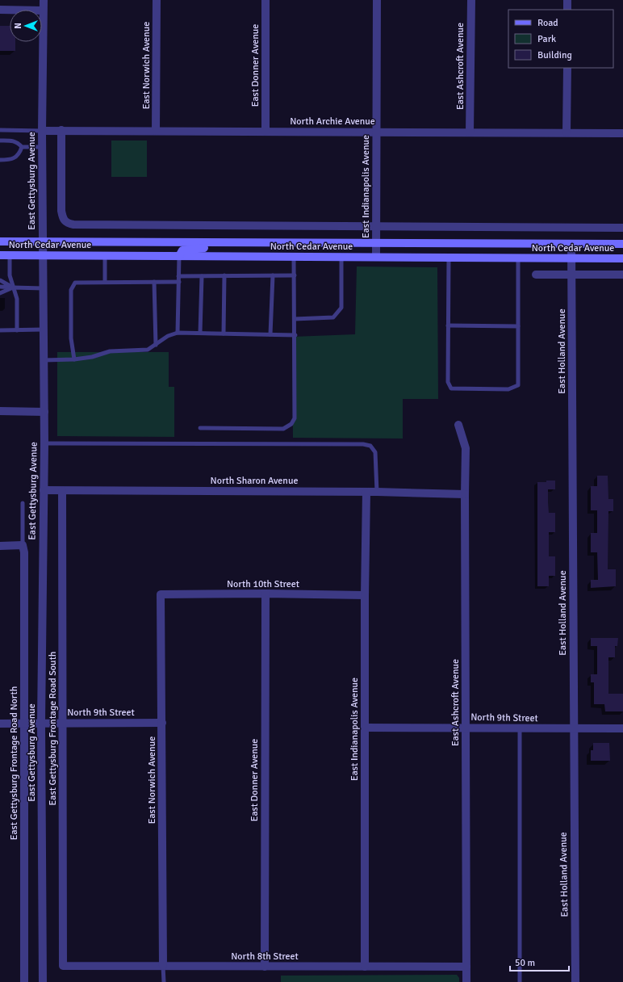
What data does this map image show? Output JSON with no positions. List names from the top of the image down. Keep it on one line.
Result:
{"streets":{"main road":["North Cedar Avenue"],"street":["East Norwich Avenue","East Donner Avenue","East Ashcroft Avenue","North Archie Avenue","East Gettysburg Avenue","East Indianapolis Avenue","East Holland Avenue","North Sharon Avenue","North 10th Street","North 9th Street","East Gettysburg Frontage Road South","East Gettysburg Frontage Road North","North 8th Street"]},"crossings":[["East Norwich Avenue","North Archie Avenue"],["East Norwich Avenue","North 10th Street"],["East Norwich Avenue","North 9th Street"],["East Norwich Avenue","North 8th Street"],["East Donner Avenue","North Archie Avenue"],["East Donner Avenue","North 10th Street"],["East Donner Avenue","North 8th Street"],["East Ashcroft Avenue","North Archie Avenue"],["East Ashcroft Avenue","North Sharon Avenue"],["East Ashcroft Avenue","North 9th Street"],["East Ashcroft Avenue","North 8th Street"],["North Archie Avenue","East Gettysburg Avenue"],["North Archie Avenue","East Indianapolis Avenue"],["East Gettysburg Avenue","North Cedar Avenue"],["East Gettysburg Avenue","North Sharon Avenue"],["East Gettysburg Avenue","North 9th Street"],["East Indianapolis Avenue","North Cedar Avenue"],["East Indianapolis Avenue","North Sharon Avenue"],["East Indianapolis Avenue","North 10th Street"],["East Indianapolis Avenue","North 9th Street"],["East Indianapolis Avenue","North 8th Street"],["North Cedar Avenue","East Holland Avenue"],["East Holland Avenue","North 9th Street"],["North Sharon Avenue","East Gettysburg Frontage Road South"],["North 9th Street","East Gettysburg Frontage Road South"],["North 9th Street","East Gettysburg Frontage Road North"],["East Gettysburg Frontage Road South","North 8th Street"]],"legend":["Road","Park","Building"],"scale_bar":"50 m","north":"left"}
